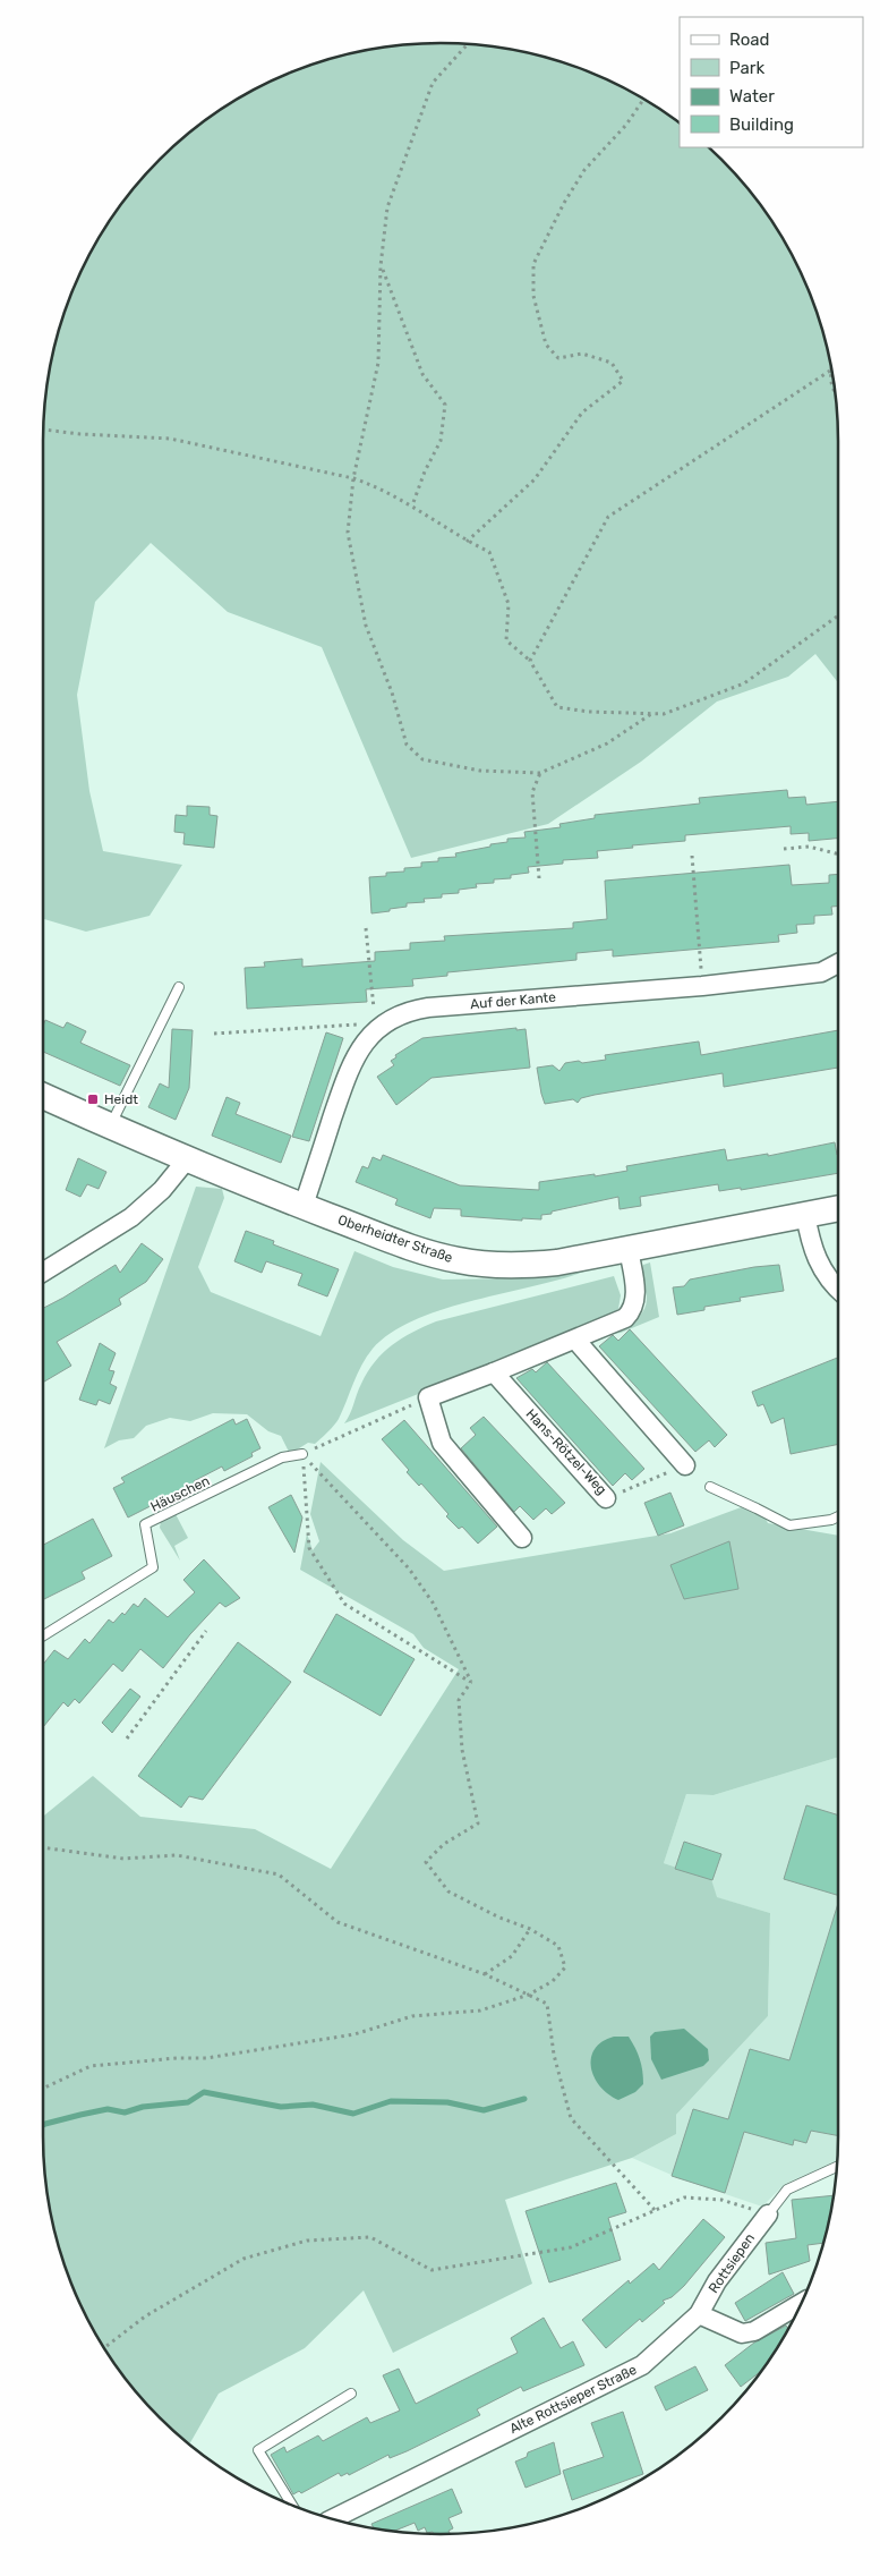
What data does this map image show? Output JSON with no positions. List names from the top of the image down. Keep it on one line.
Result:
{"streets":{"street":["Auf der Kante","Oberheidter Straße","Hans-Rötzel-Weg","Rottsiepen","Alte Rottsieper Straße"],"lane":["Häuschen"]},"crossings":[["Auf der Kante","Oberheidter Straße"],["Rottsiepen","Alte Rottsieper Straße"]],"places":{"transit":["Heidt"]},"legend":["Road","Park","Water","Building"]}
